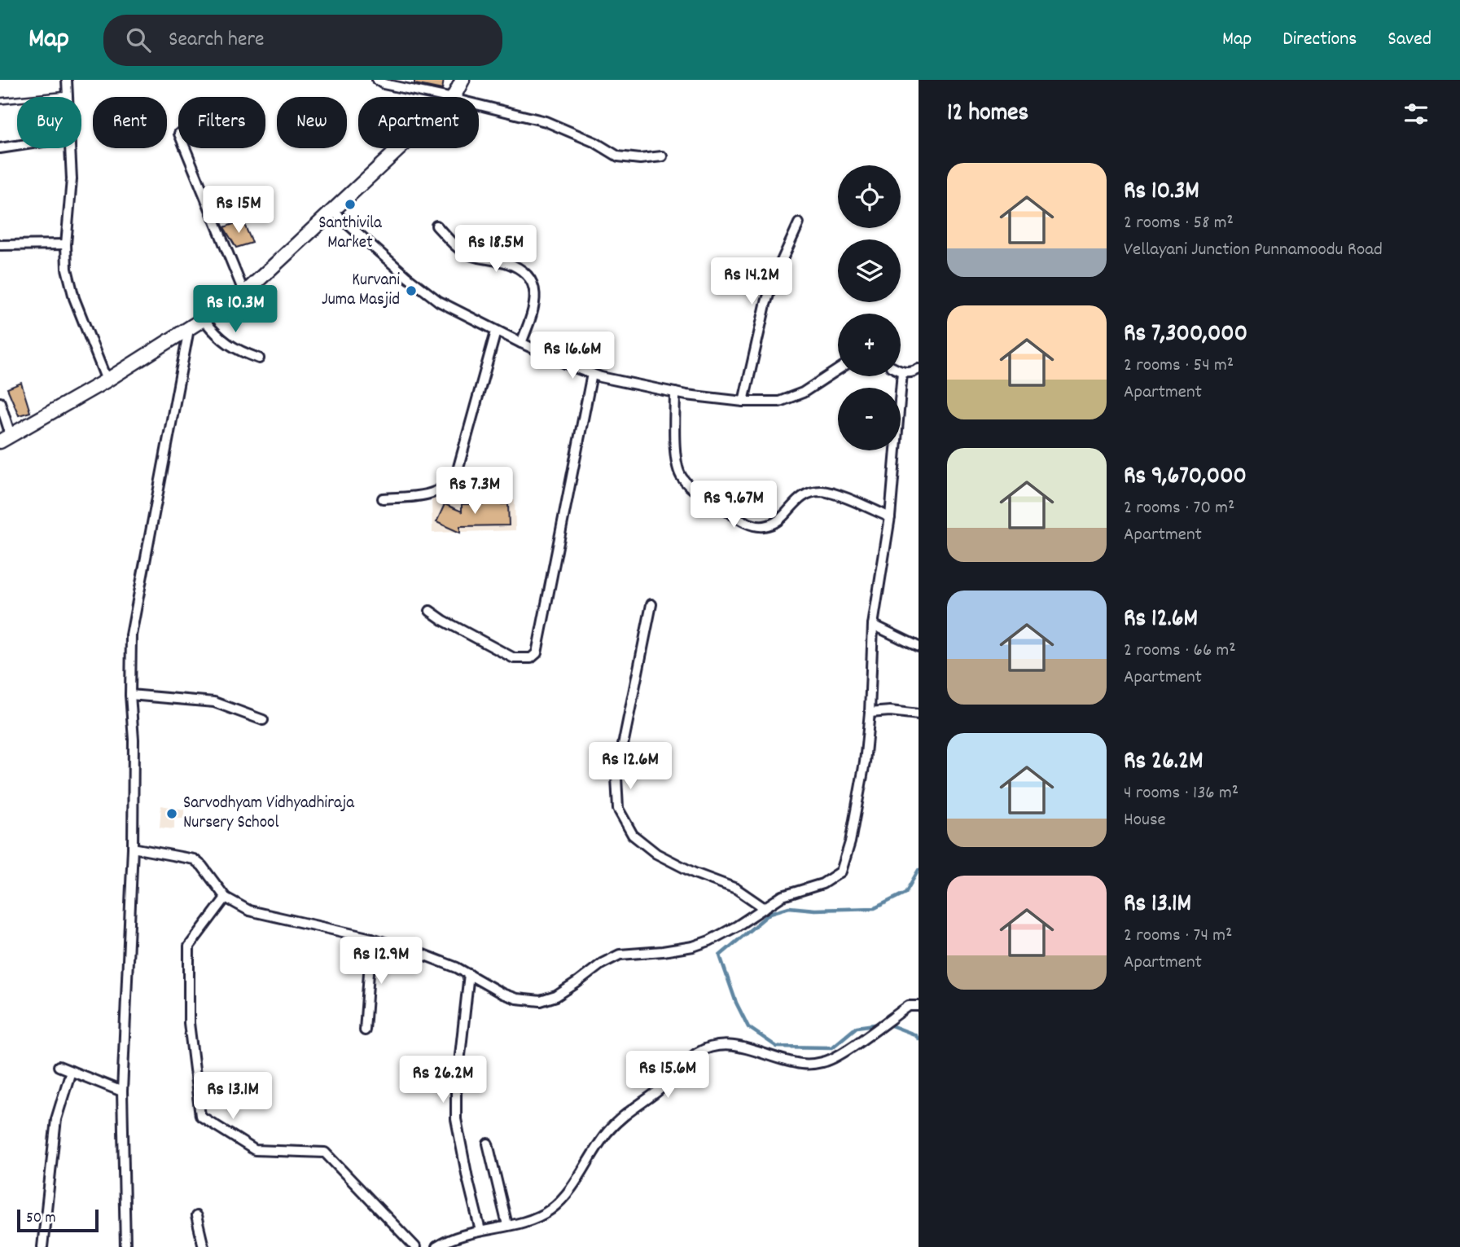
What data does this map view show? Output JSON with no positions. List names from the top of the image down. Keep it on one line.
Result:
{"places":["Santhivila Market","Kurvani Juma Masjid","Sarvodhyam Vidhyadhiraja Nursery School"],"scale_bar":"50 m","page":{"header":"Map","search":"Search here","nav":["Map","Directions","Saved"],"heading":"12 homes","chip":["Buy","Rent","Filters","New","Apartment"],"list":[{"name":"Rs 10.3M","note":"2 rooms · 58 m² · Vellayani Junction Punnamoodu Road"},{"name":"Rs 7,300,000","note":"2 rooms · 54 m² · Apartment"},{"name":"Rs 9,670,000","note":"2 rooms · 70 m² · Apartment"},{"name":"Rs 12.6M","note":"2 rooms · 66 m² · Apartment"},{"name":"Rs 26.2M","note":"4 rooms · 136 m² · House"},{"name":"Rs 13.1M","note":"2 rooms · 74 m² · Apartment"}],"map_buttons":["+","−"],"price":["Rs 15M","Rs 18.5M","Rs 14.2M","Rs 10.3M","Rs 16.6M","Rs 7.3M","Rs 9.67M","Rs 12.6M","Rs 12.9M","Rs 15.6M","Rs 26.2M","Rs 13.1M"],"scale":"50 m"}}
